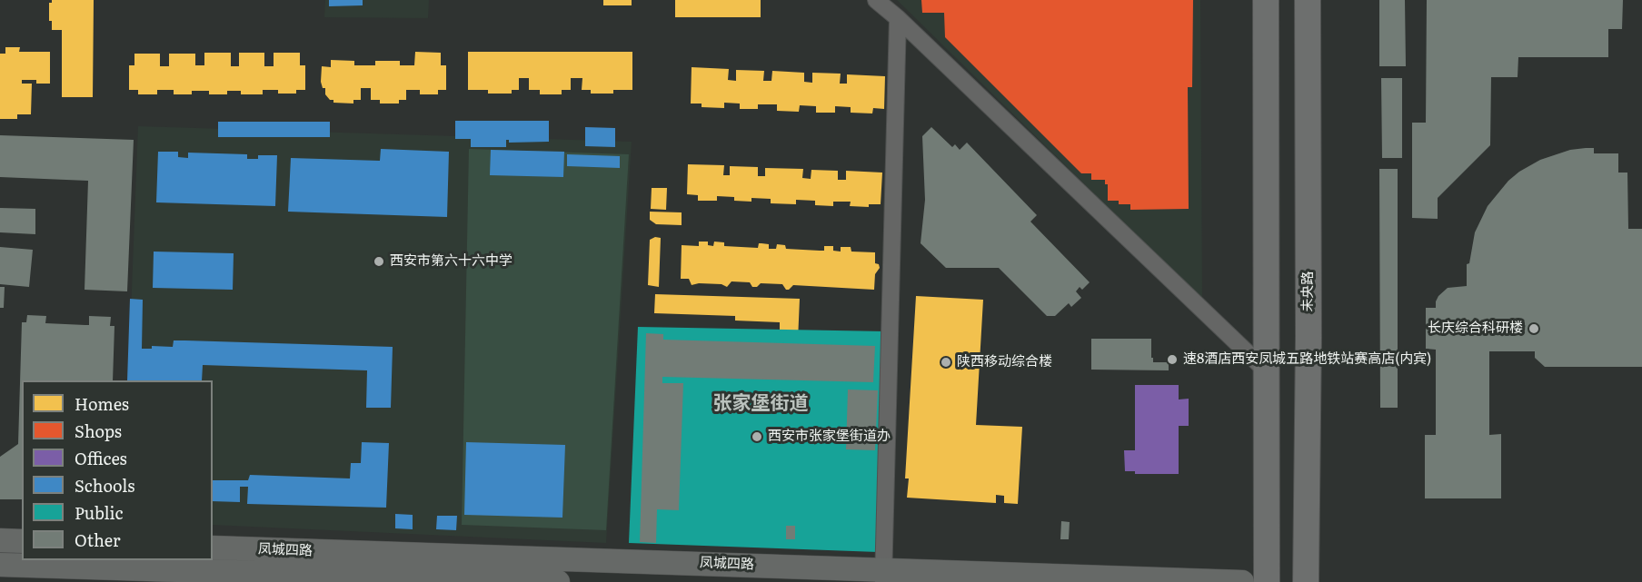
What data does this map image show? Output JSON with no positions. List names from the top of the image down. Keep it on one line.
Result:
{"streets":{"main road":["未央路"],"street":["凤城四路"]},"districts":["张家堡街道"],"places":["西安市第六十六中学","长庆综合科研楼","速8酒店西安凤城五路地铁站赛高店(内宾)","陕西移动综合楼","西安市张家堡街道办"],"legend":["Homes","Shops","Offices","Schools","Public","Other"]}
